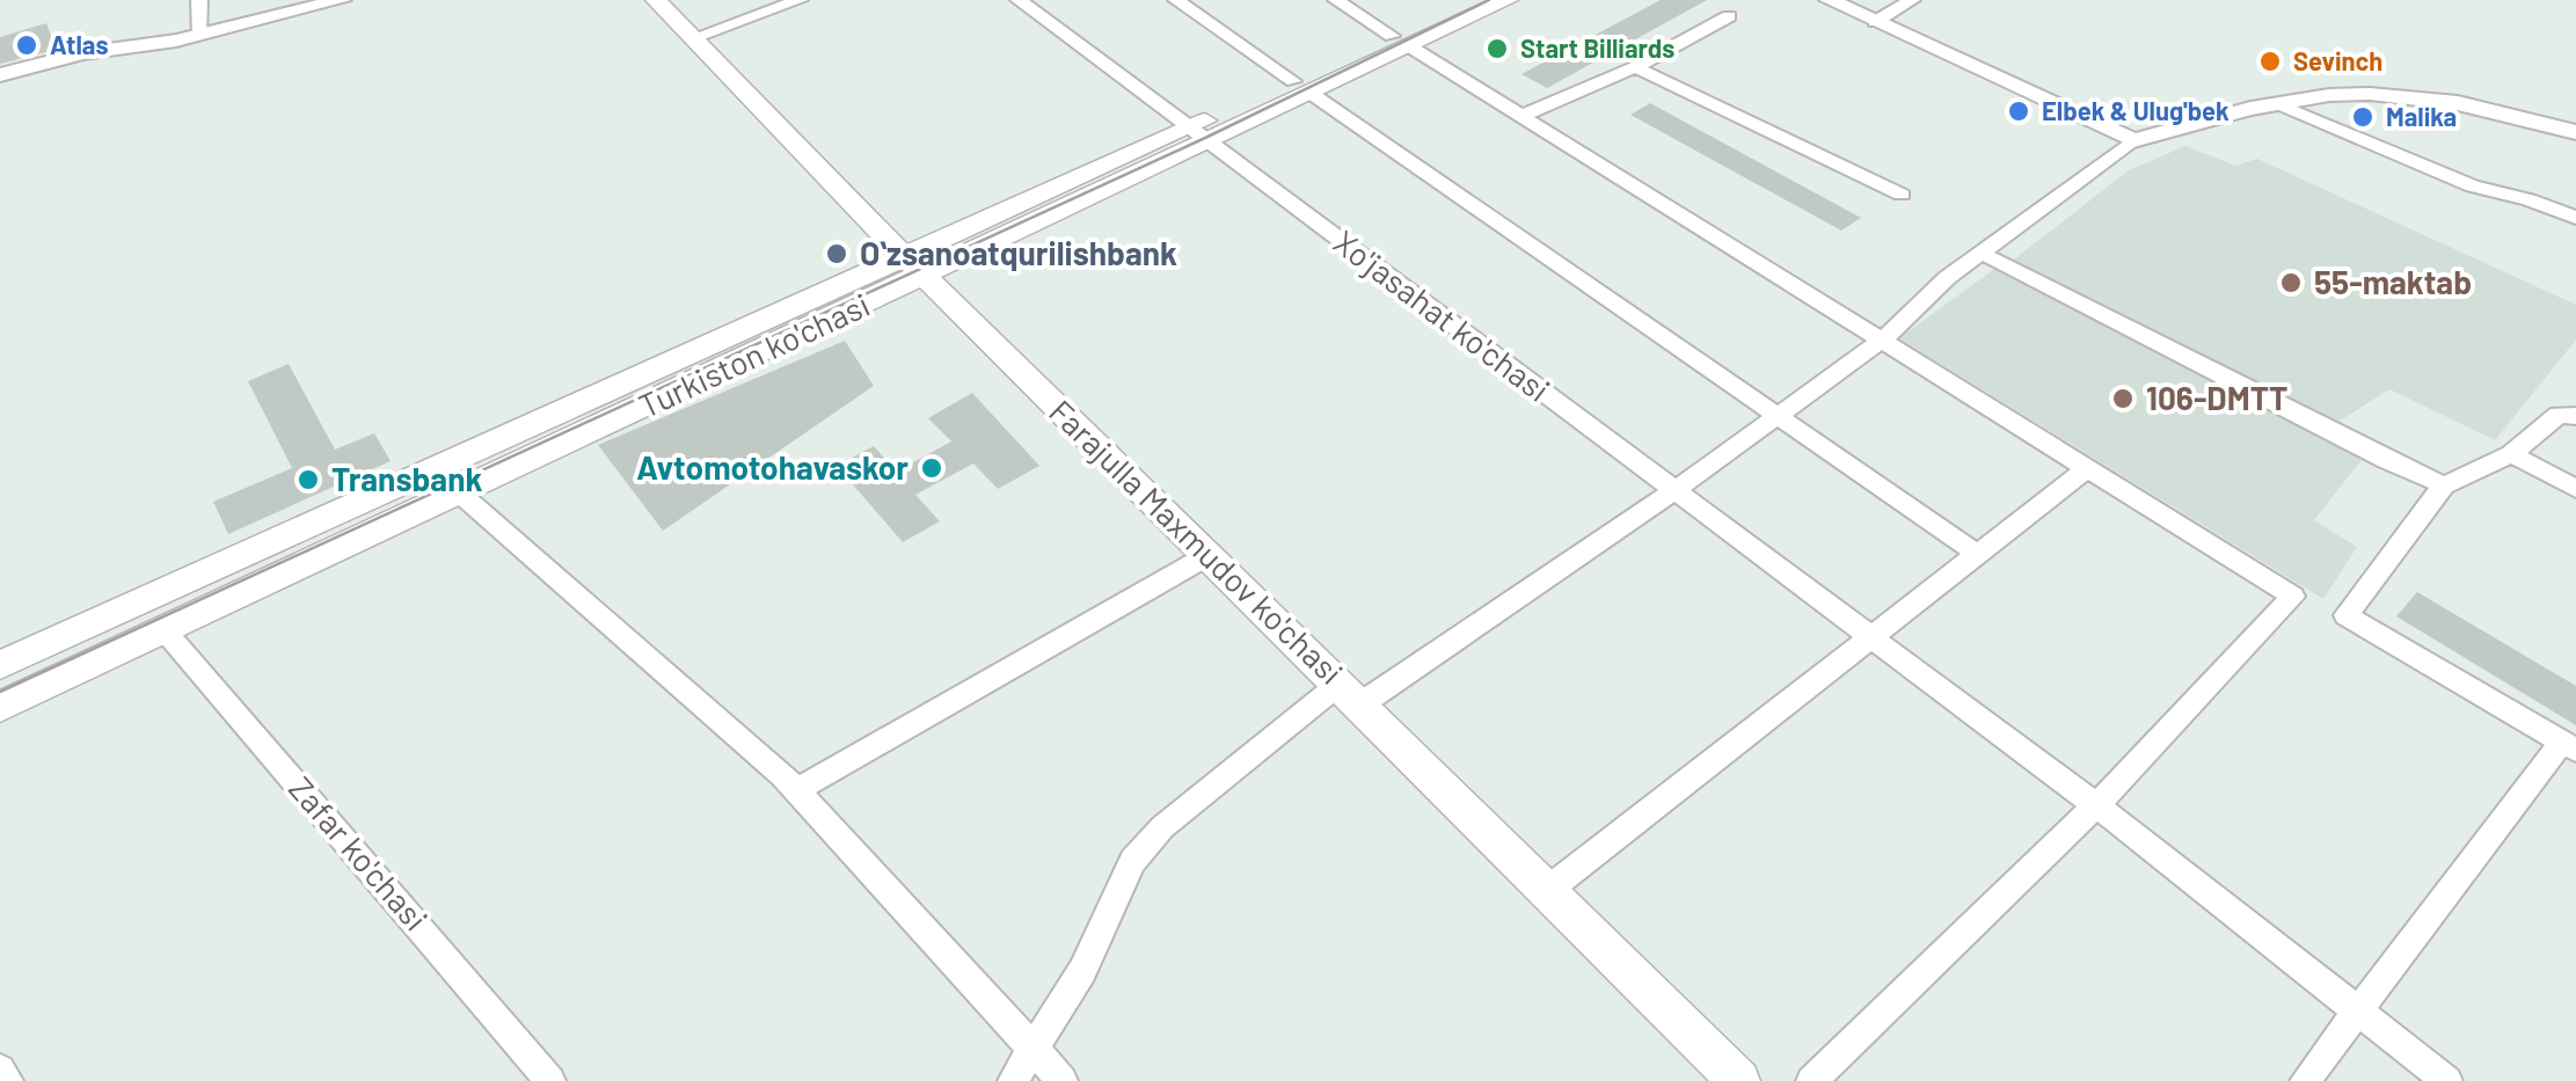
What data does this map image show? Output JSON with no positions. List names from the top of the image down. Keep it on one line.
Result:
{"streets":{"main road":["Turkiston ko'chasi","Farajulla Maxmudov ko'chasi"],"street":["Xo'jasahat ko'chasi","Zafar ko'chasi"]},"crossings":[["Xo'jasahat ko'chasi","Turkiston ko'chasi"],["Turkiston ko'chasi","Farajulla Maxmudov ko'chasi"],["Turkiston ko'chasi","Zafar ko'chasi"]],"places":["Atlas","Start Billiards","Sevinch","Elbek & Ulug'bek","Malika","Oʻzsanoatqurilishbank","55-maktab","106-DMTT","Avtomotohavaskor","Transbank"]}
